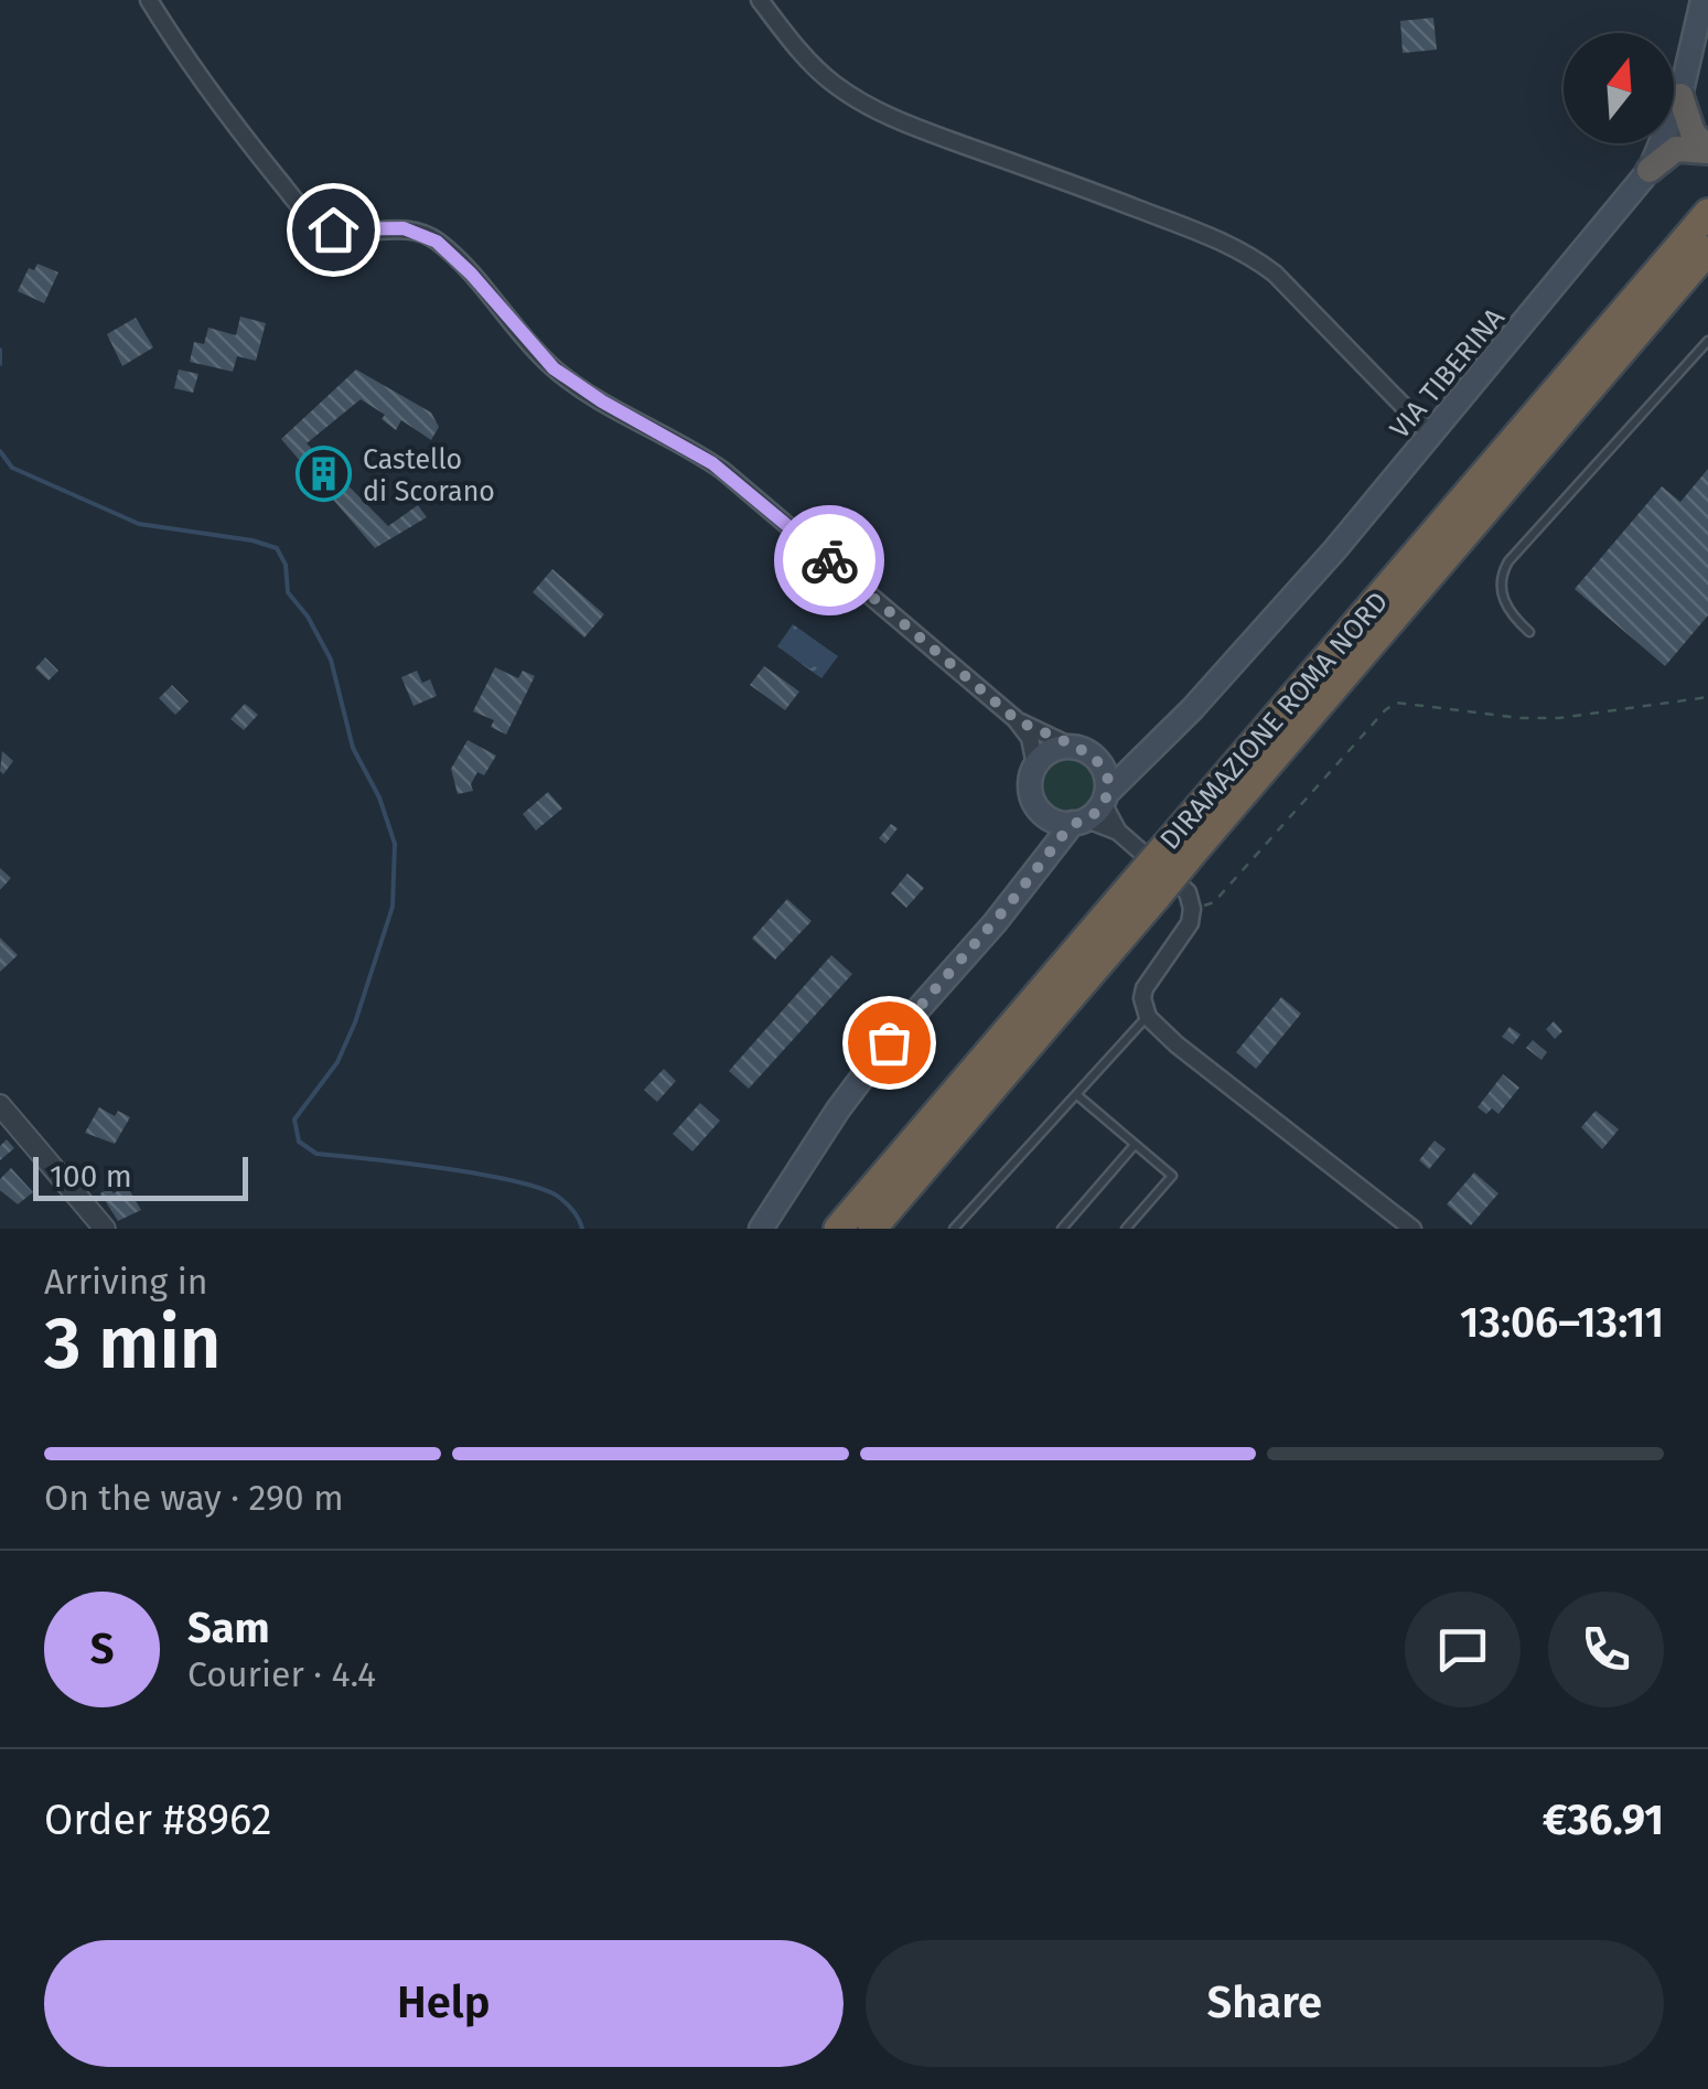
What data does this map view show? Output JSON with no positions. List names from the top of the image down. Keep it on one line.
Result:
{"streets":{"highway":["DIRAMAZIONE ROMA NORD"],"main road":["VIA TIBERINA"]},"places":{"building":["Castello di Scorano"]},"scale_bar":"100 m","north":"top","page":{"scale":"100 m","heading":["3 min","Arriving in","13:06–13:11"],"panel":["Sam","Courier · 4.4","Order #8962","€36.91"],"bar":"On the way · 290 m","round":"S","buttons":["Help","Share"]}}
